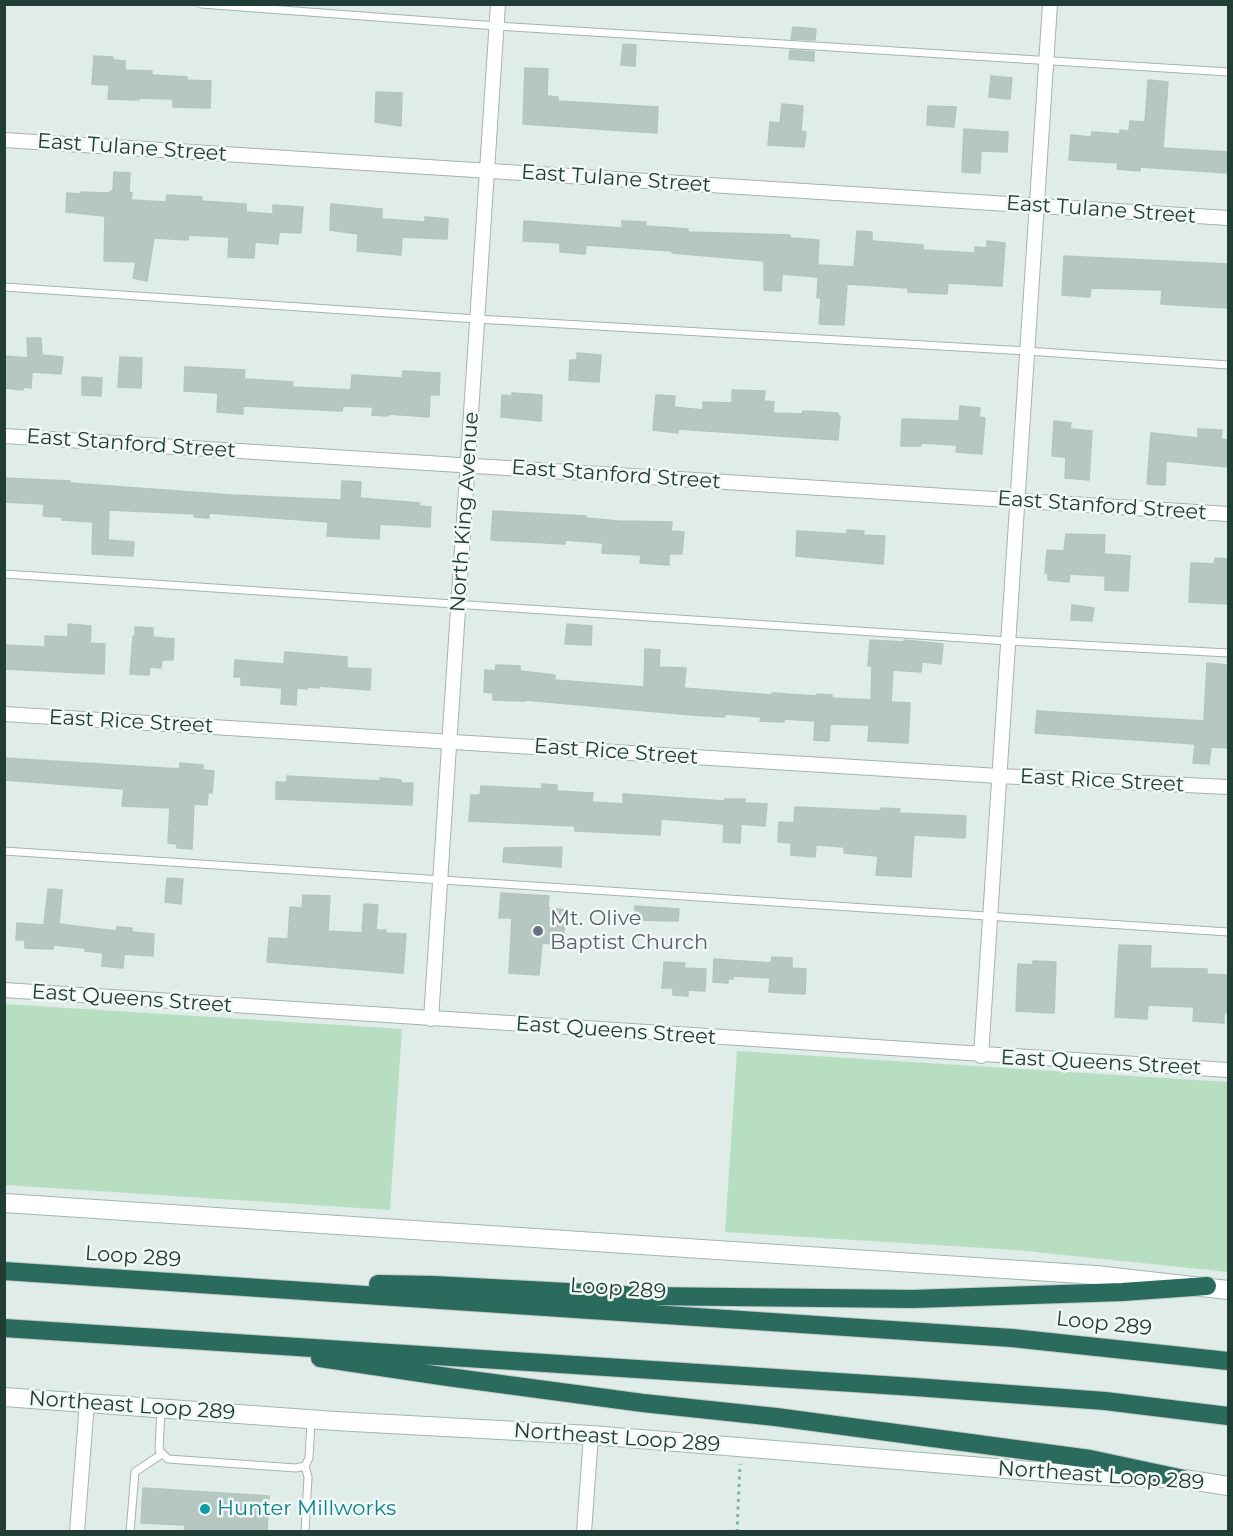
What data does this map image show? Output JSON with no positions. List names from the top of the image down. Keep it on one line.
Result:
{"streets":{"highway":["Loop 289"],"main road":["Northeast Loop 289"],"street":["East Tulane Street","East Stanford Street","North King Avenue","East Rice Street","East Queens Street"]},"crossings":[["East Tulane Street","North King Avenue"],["East Stanford Street","North King Avenue"],["North King Avenue","East Rice Street"],["North King Avenue","East Queens Street"]],"places":["Mt. Olive Baptist Church","Hunter Millworks"]}
